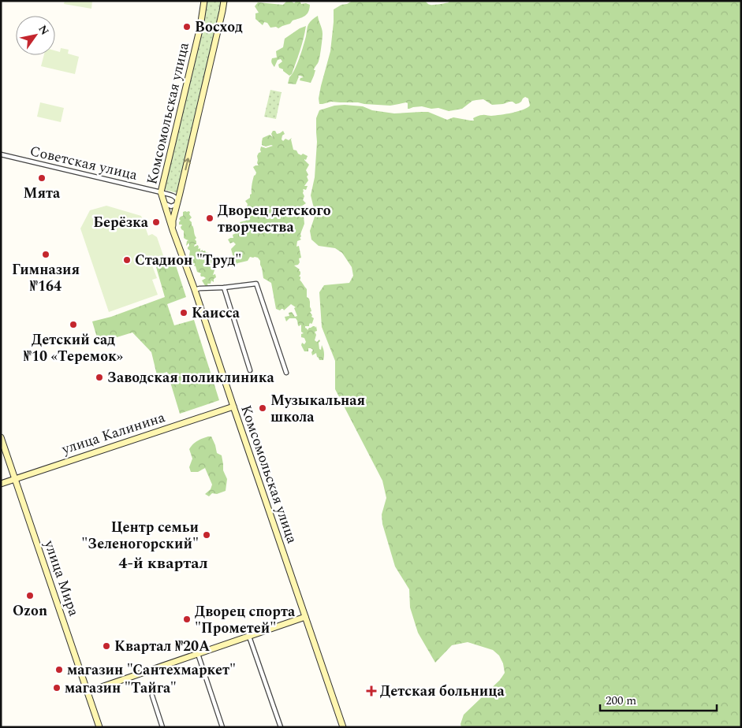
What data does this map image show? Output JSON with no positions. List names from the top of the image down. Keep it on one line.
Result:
{"streets":{"street":["Комсомольская улица","Советская улица","улица Калинина","улица Мира"]},"crossings":[["Комсомольская улица","Советская улица"],["Комсомольская улица","улица Калинина"],["улица Калинина","улица Мира"]],"districts":["4-й квартал"],"places":{"other":["Восход","Мята","Дворец детского творчества","Берёзка","Гимназия №164","Стадион \"Труд\"","Каисса","Детский сад №10 «Теремок»","Заводская поликлиника","Музыкальная школа","Центр семьи \"Зеленогорский\"","Ozon","Дворец спорта \"Прометей\"","Квартал №20А","магазин \"Сантехмаркет\"","магазин \"Тайга\""],"health":["Детская больница"]},"scale_bar":"200 m","north":"top right"}
